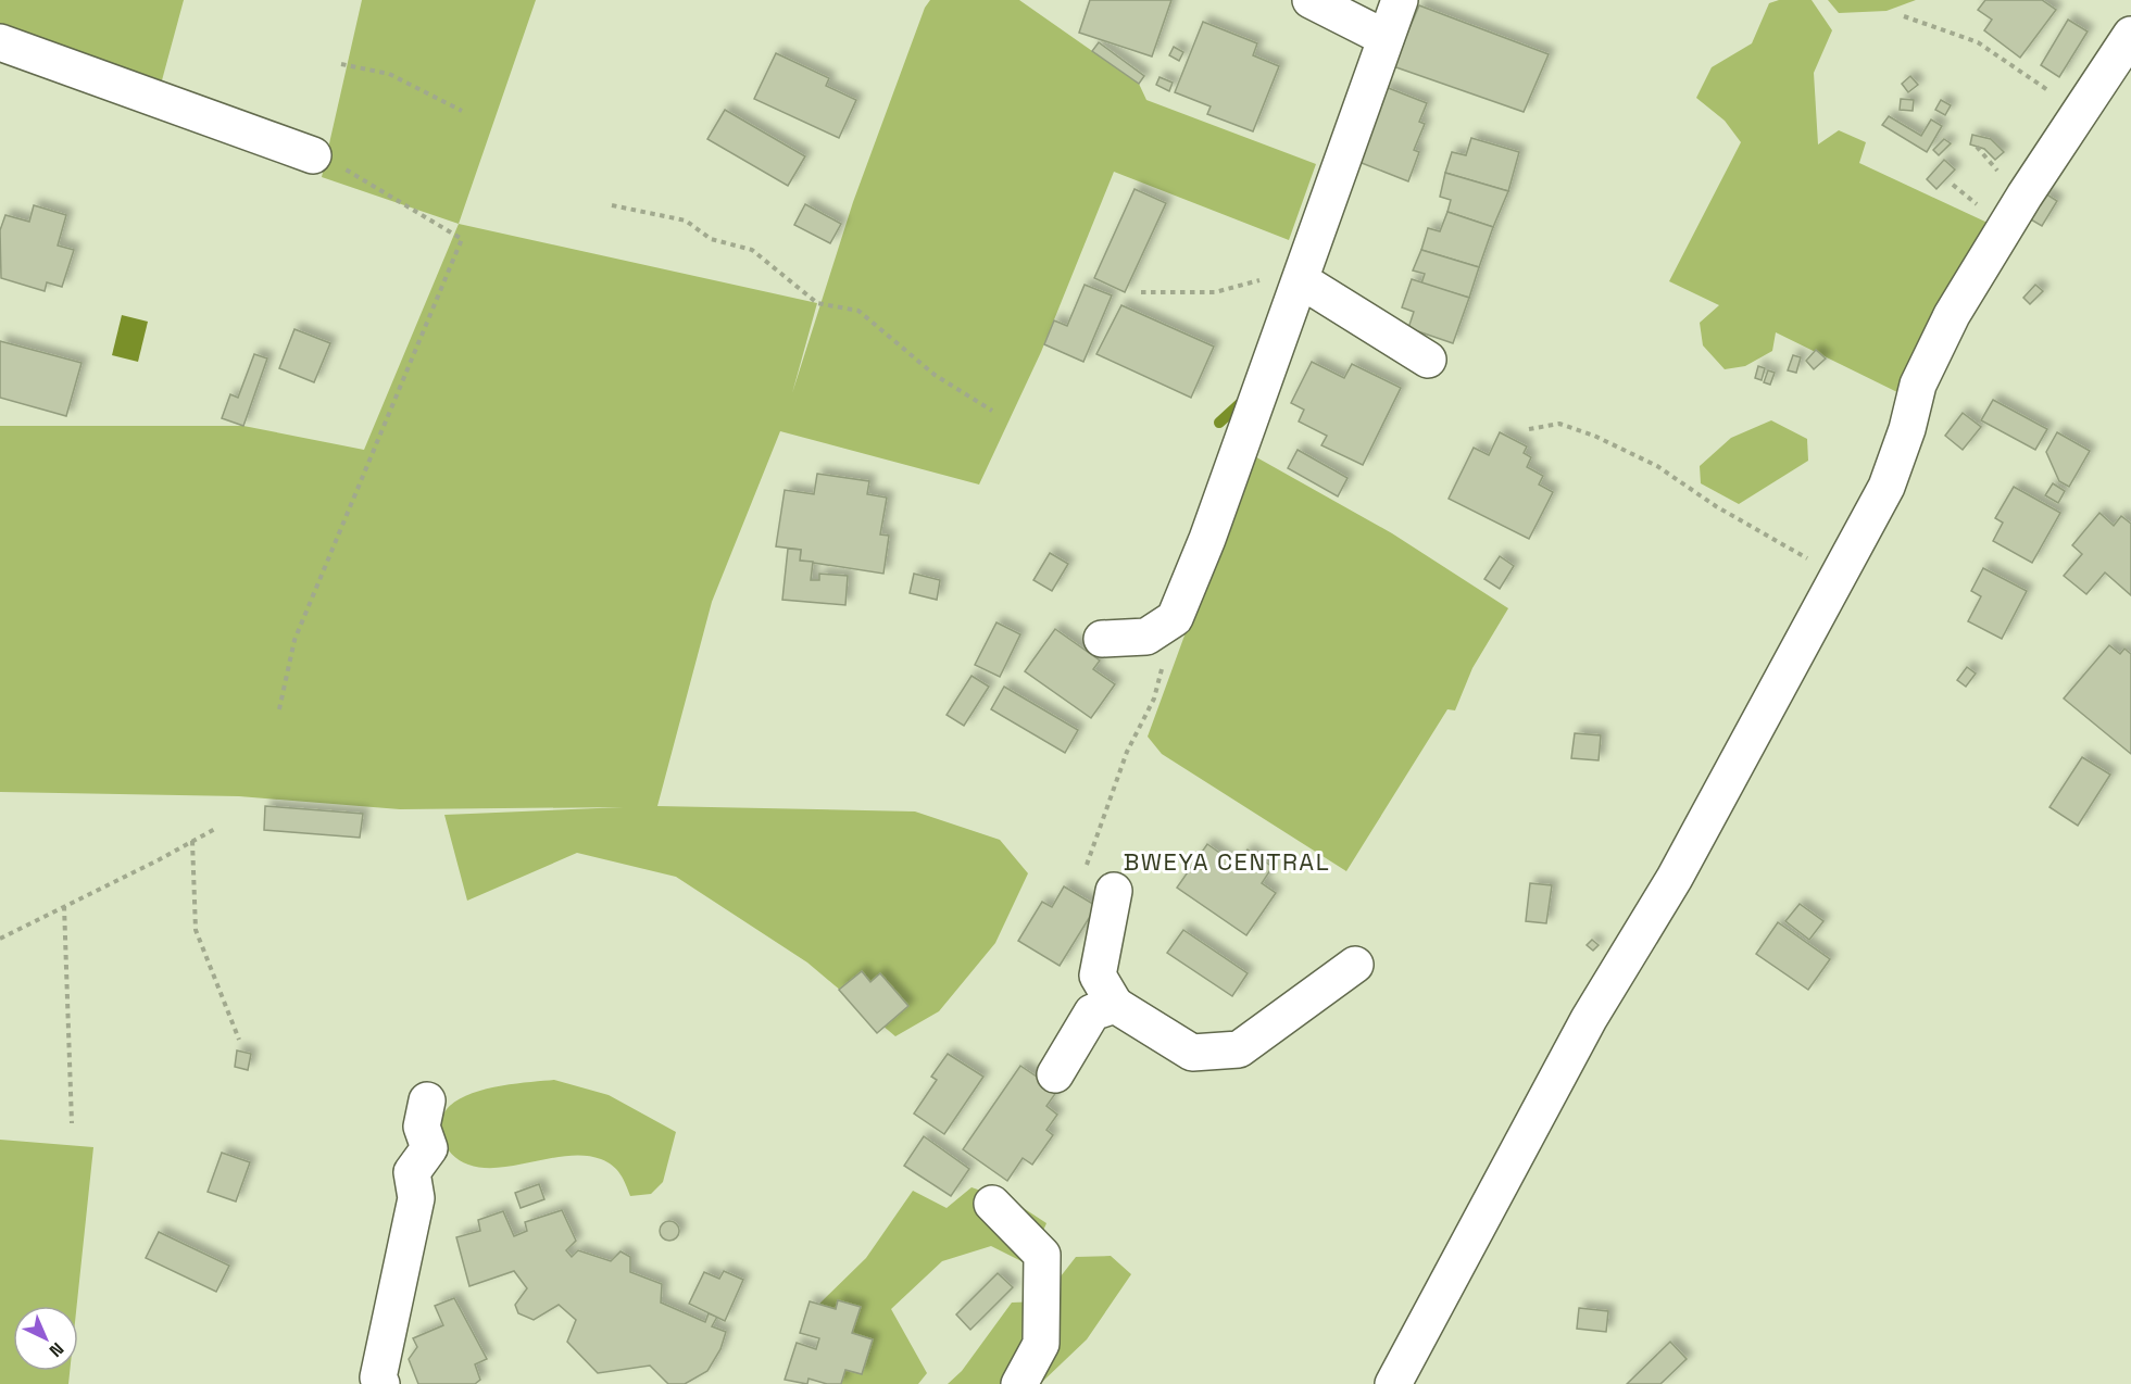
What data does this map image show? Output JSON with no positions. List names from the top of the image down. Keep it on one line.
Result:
{"districts":["BWEYA CENTRAL"],"north":"bottom right"}
